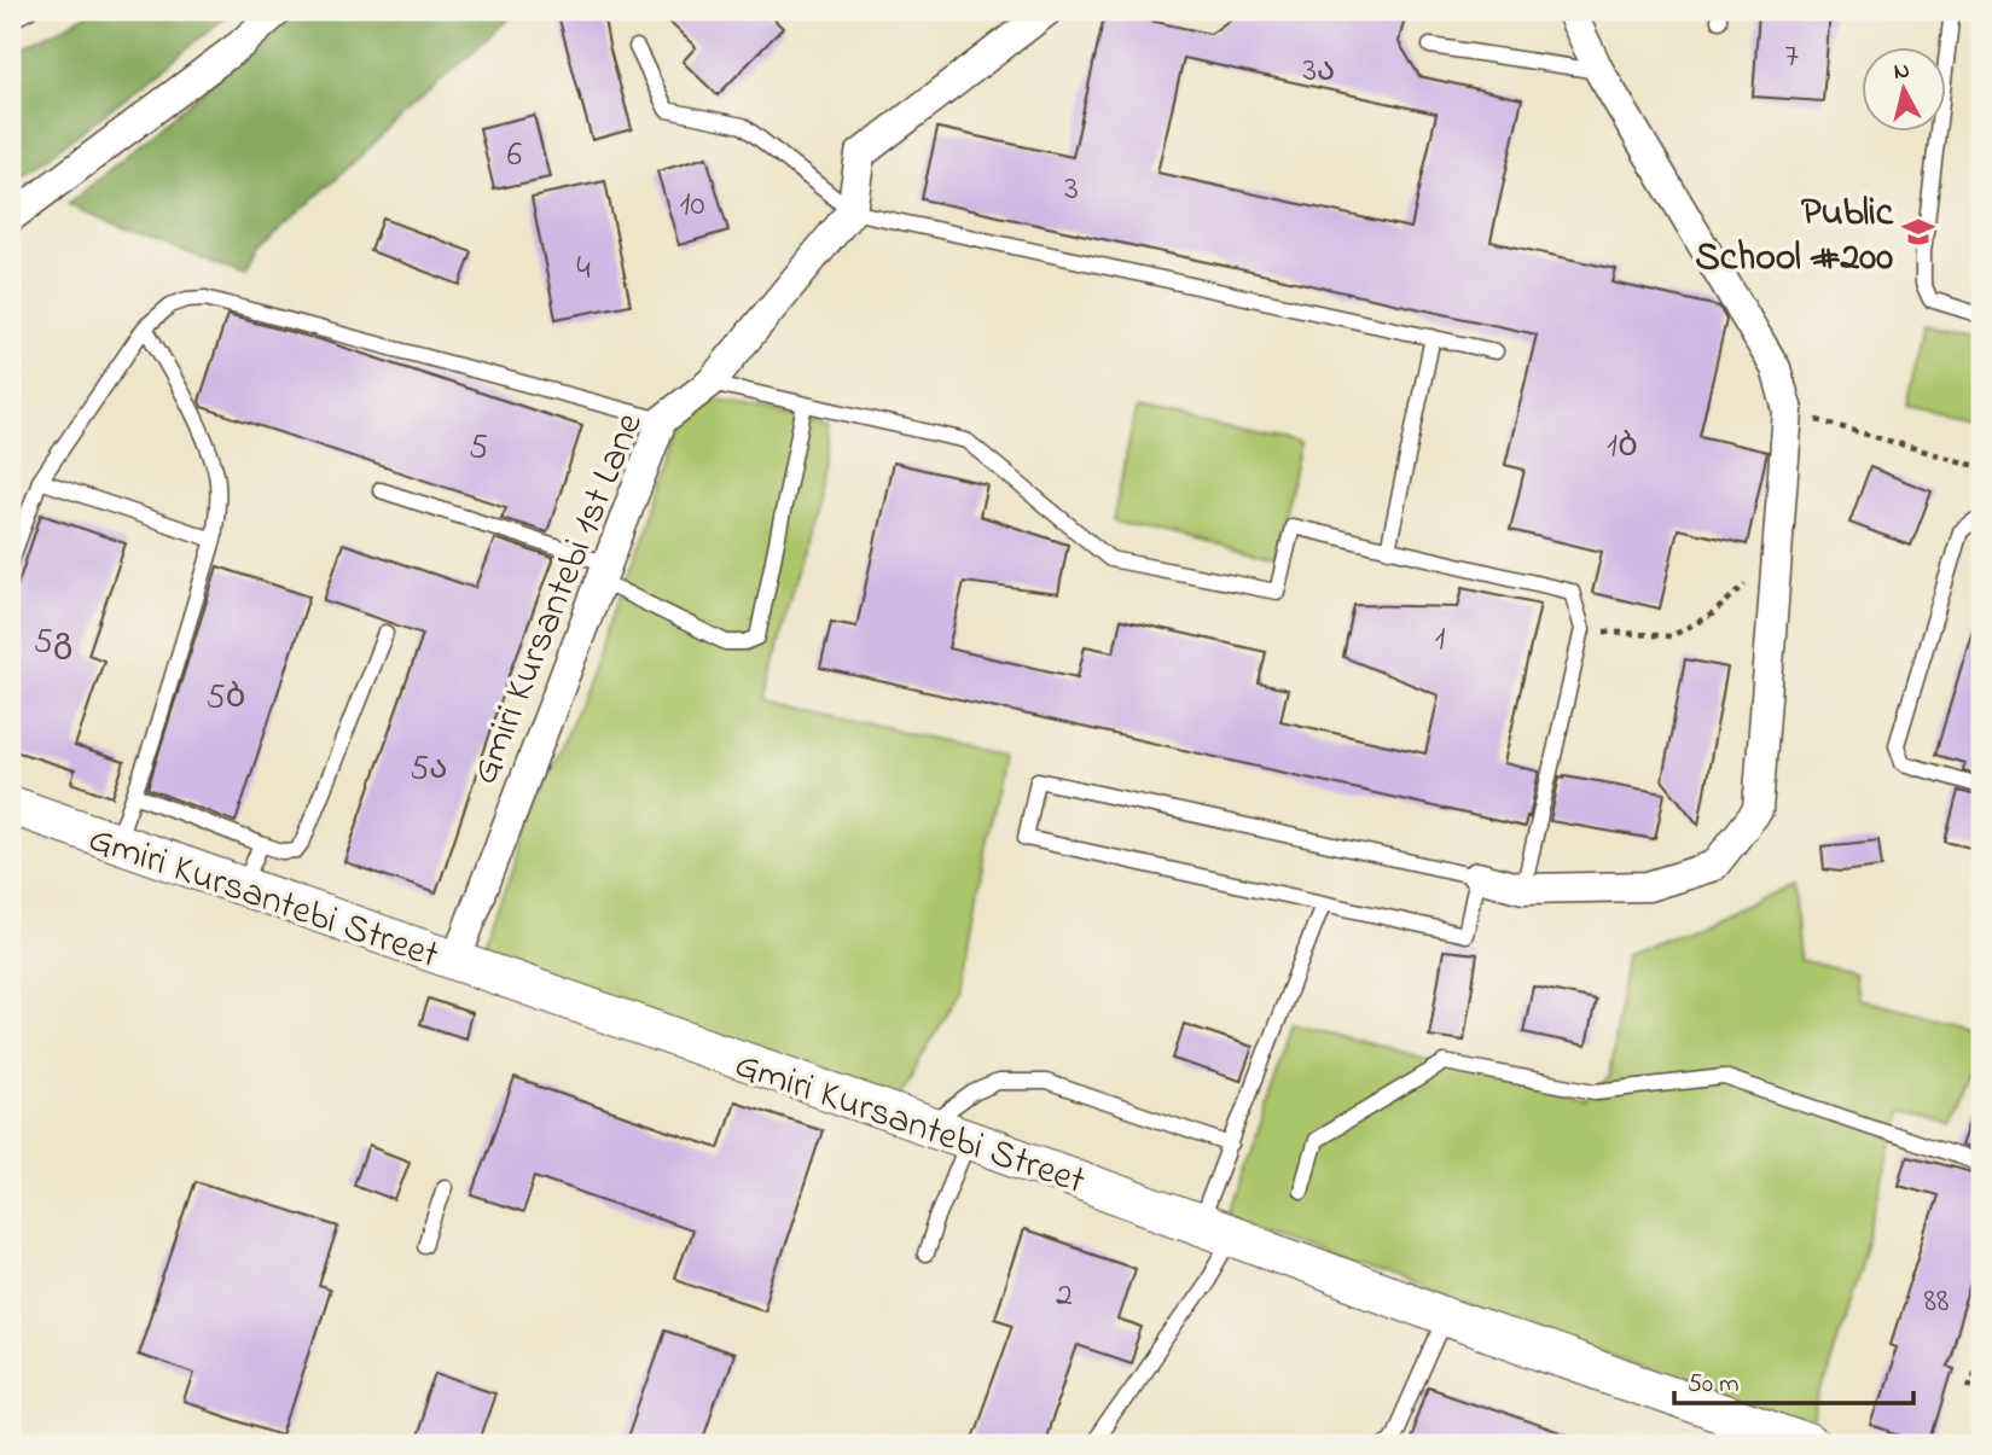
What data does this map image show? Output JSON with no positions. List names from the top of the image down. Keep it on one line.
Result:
{"streets":{"street":["Gmiri Kursantebi 1st Lane","Gmiri Kursantebi Street"]},"crossings":[["Gmiri Kursantebi 1st Lane","Gmiri Kursantebi Street"]],"places":{"school or university":["Public School #200"]},"house_numbers":["7","3ა","6","3","10","4","1ბ","5","1","5გ","5ბ","5ა","2","88"],"scale_bar":"50 m","north":"top"}
